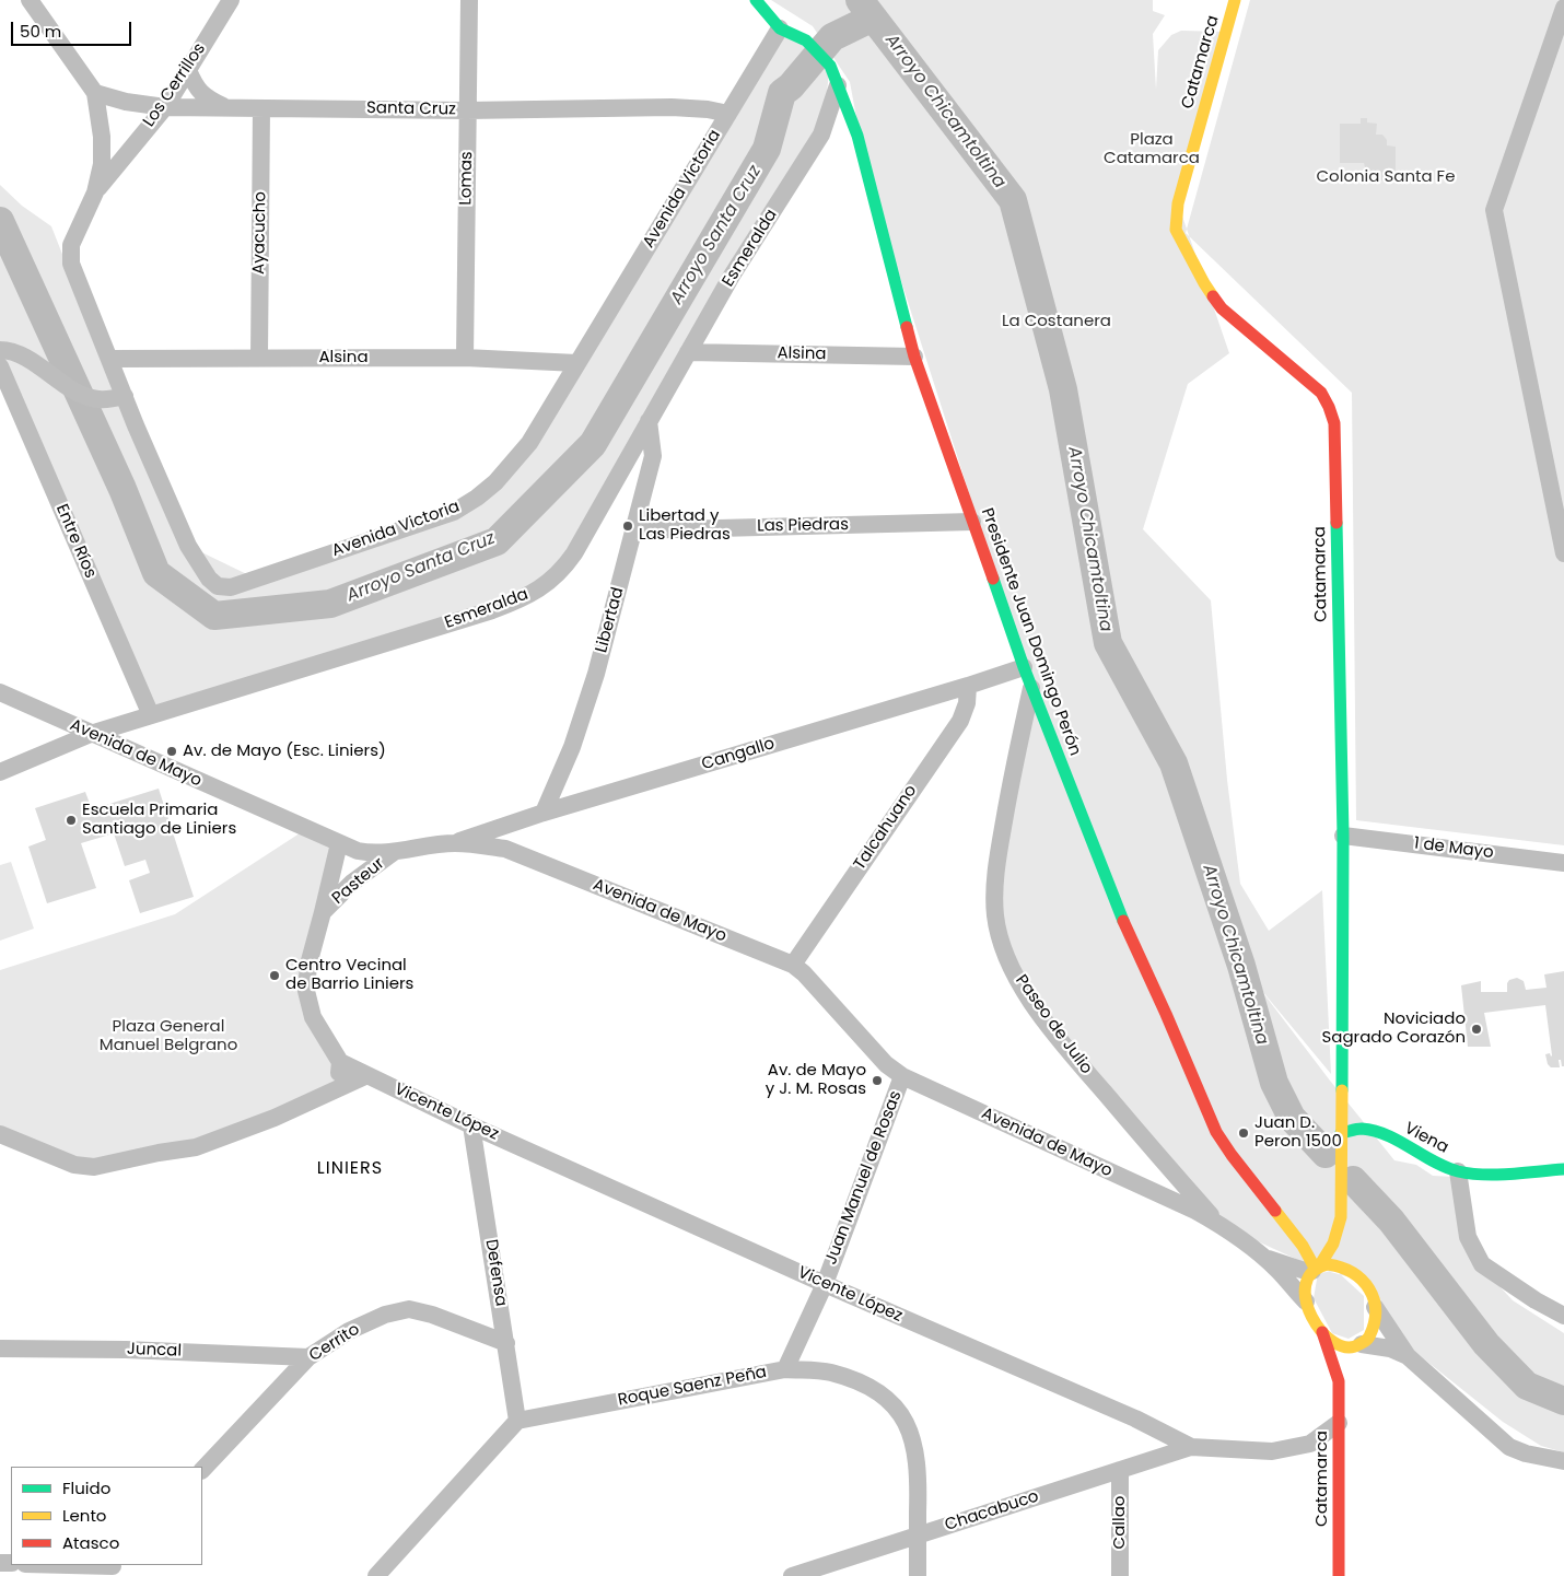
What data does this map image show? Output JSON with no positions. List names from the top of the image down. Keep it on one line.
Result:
{"streets":{"street":["Catamarca","Los Cerrillos","Santa Cruz","Lomas","Avenida Victoria","Ayacucho","Esmeralda","Alsina","Las Piedras","Entre Ríos","Libertad","Presidente Juan Domingo Perón","Avenida de Mayo","Cangallo","Talcahuano","1 de Mayo","Pasteur","Paseo de Julio","Vicente López","Viena","Juan Manuel de Rosas","Defensa","Cerrito","Juncal","Roque Saenz Peña","Chacabuco","Callao"]},"crossings":[["Catamarca","Presidente Juan Domingo Perón"],["Catamarca","Avenida de Mayo"],["Catamarca","1 de Mayo"],["Catamarca","Vicente López"],["Catamarca","Viena"],["Los Cerrillos","Santa Cruz"],["Los Cerrillos","Avenida Victoria"],["Santa Cruz","Lomas"],["Santa Cruz","Avenida Victoria"],["Santa Cruz","Ayacucho"],["Lomas","Alsina"],["Avenida Victoria","Alsina"],["Avenida Victoria","Presidente Juan Domingo Perón"],["Ayacucho","Alsina"],["Esmeralda","Alsina"],["Esmeralda","Entre Ríos"],["Esmeralda","Libertad"],["Esmeralda","Presidente Juan Domingo Perón"],["Esmeralda","Avenida de Mayo"],["Alsina","Presidente Juan Domingo Perón"],["Las Piedras","Libertad"],["Las Piedras","Presidente Juan Domingo Perón"],["Libertad","Cangallo"],["Presidente Juan Domingo Perón","Avenida de Mayo"],["Presidente Juan Domingo Perón","Cangallo"],["Presidente Juan Domingo Perón","Paseo de Julio"],["Avenida de Mayo","Cangallo"],["Avenida de Mayo","Talcahuano"],["Avenida de Mayo","Pasteur"],["Avenida de Mayo","Paseo de Julio"],["Avenida de Mayo","Juan Manuel de Rosas"],["Cangallo","Talcahuano"],["Pasteur","Vicente López"],["Vicente López","Juan Manuel de Rosas"],["Vicente López","Defensa"],["Vicente López","Chacabuco"],["Juan Manuel de Rosas","Roque Saenz Peña"],["Defensa","Cerrito"],["Defensa","Roque Saenz Peña"],["Cerrito","Juncal"],["Roque Saenz Peña","Chacabuco"],["Chacabuco","Callao"]],"districts":["LINIERS"],"water":["Arroyo Chicamtoltina","Arroyo Santa Cruz"],"parks":["Plaza Catamarca","Colonia Santa Fe","La Costanera","Plaza General Manuel Belgrano"],"places":["Libertad y Las Piedras","Av. de Mayo (Esc. Liniers)","Escuela Primaria Santiago de Liniers","Centro Vecinal de Barrio Liniers","Noviciado Sagrado Corazón","Av. de Mayo y J. M. Rosas","Juan D. Peron 1500"],"legend":["Fluido","Lento","Atasco"],"scale_bar":"50 m"}
